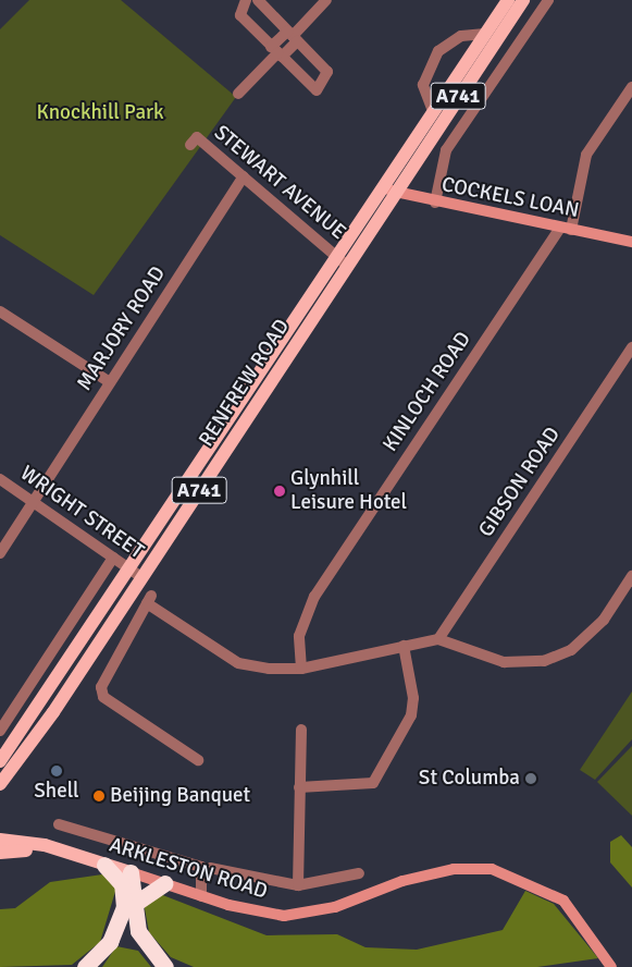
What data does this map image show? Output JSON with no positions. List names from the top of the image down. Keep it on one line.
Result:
{"streets":{"main road":["A741","RENFREW ROAD","ARKLESTON ROAD"],"street":["STEWART AVENUE","COCKELS LOAN","MARJORY ROAD","KINLOCH ROAD","GIBSON ROAD","WRIGHT STREET"]},"crossings":[["A741","COCKELS LOAN"],["A741","RENFREW ROAD"],["STEWART AVENUE","MARJORY ROAD"],["STEWART AVENUE","RENFREW ROAD"],["COCKELS LOAN","RENFREW ROAD"],["COCKELS LOAN","KINLOCH ROAD"],["MARJORY ROAD","WRIGHT STREET"],["RENFREW ROAD","WRIGHT STREET"]],"parks":["Knockhill Park"],"places":["Glynhill Leisure Hotel","Shell","St Columba","Beijing Banquet"]}
